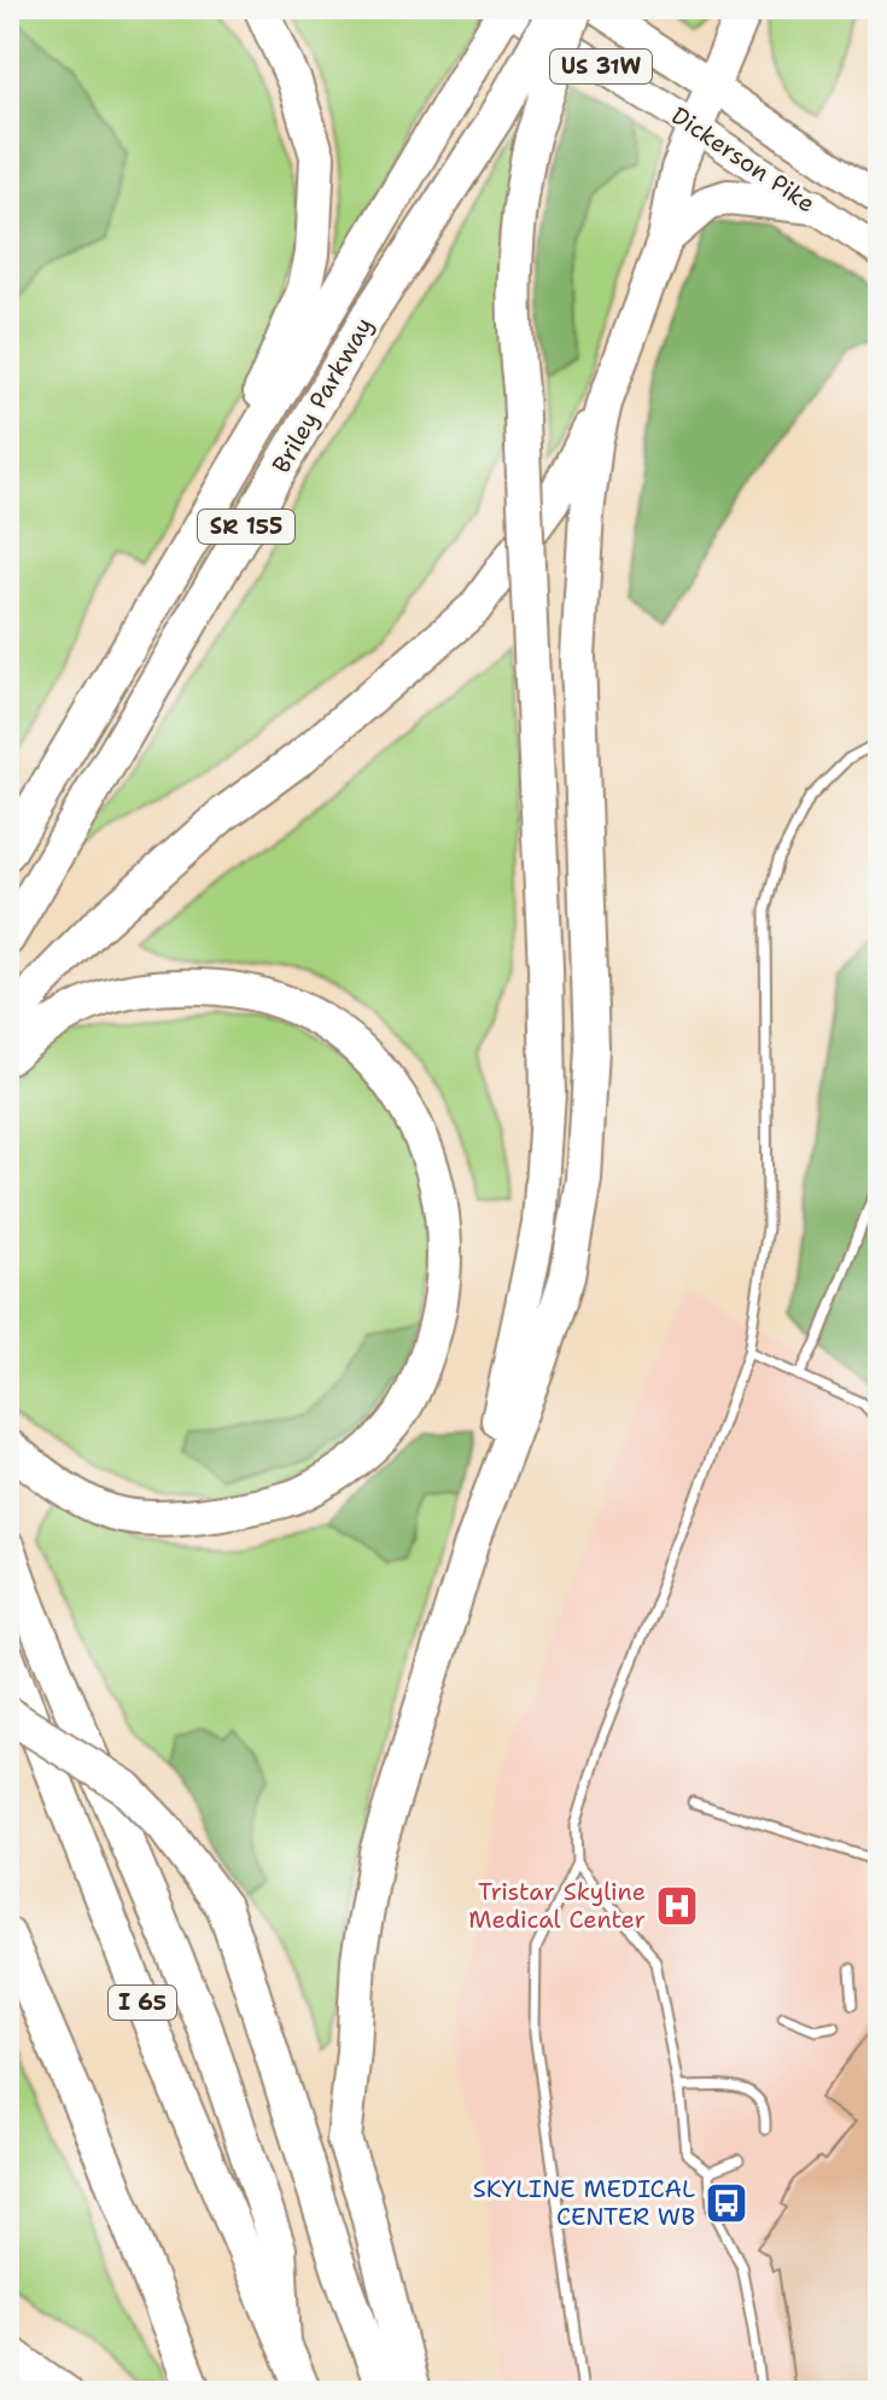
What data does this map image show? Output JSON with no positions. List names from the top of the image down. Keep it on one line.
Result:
{"streets":{"highway":["Briley Parkway","SR 155","I 65"],"main road":["US 31W","Dickerson Pike"]},"crossings":[["Dickerson Pike","Briley Parkway"]],"places":{"hospital":["Tristar Skyline Medical Center"],"bus stop":["SKYLINE MEDICAL CENTER WB"]}}
